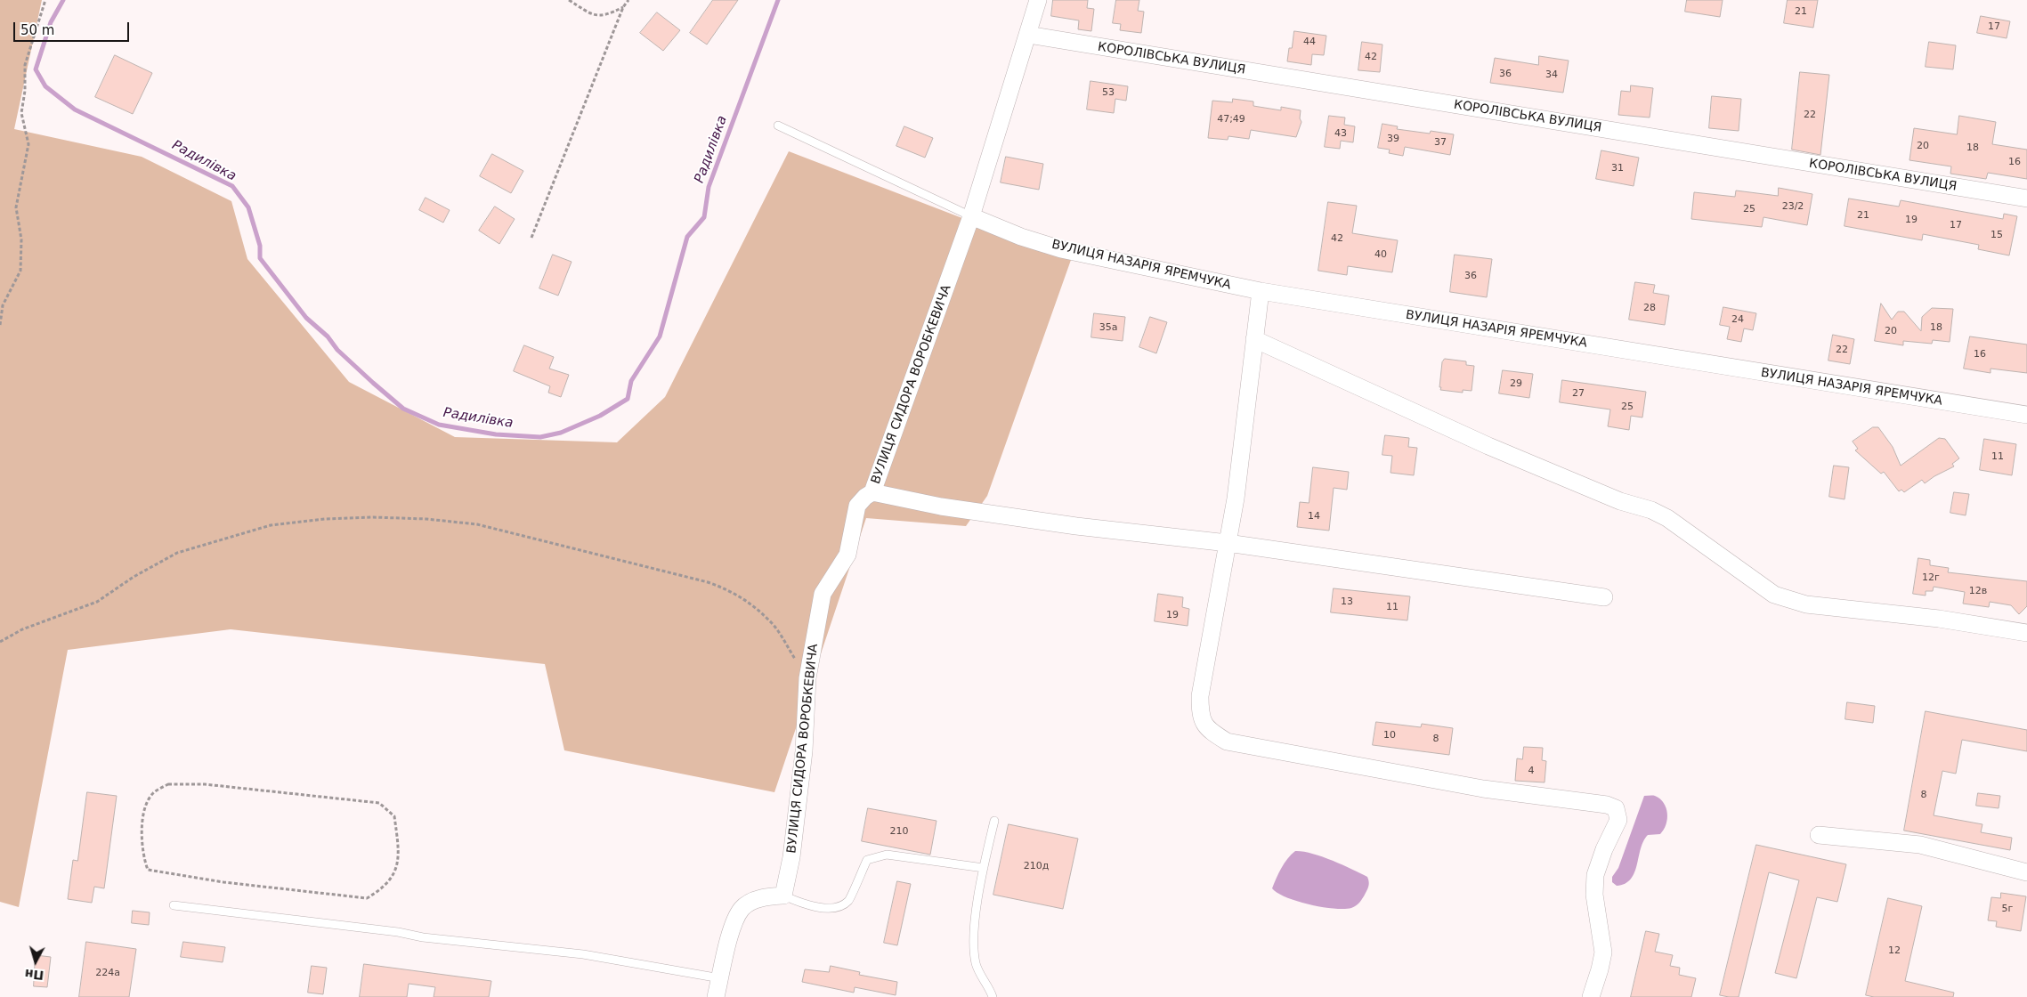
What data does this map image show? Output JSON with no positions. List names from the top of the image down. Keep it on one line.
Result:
{"streets":{"street":["КОРОЛІВСЬКА ВУЛИЦЯ","ВУЛИЦЯ НАЗАРІЯ ЯРЕМЧУКА","ВУЛИЦЯ СИДОРА ВОРОБКЕВИЧА"]},"crossings":[["КОРОЛІВСЬКА ВУЛИЦЯ","ВУЛИЦЯ СИДОРА ВОРОБКЕВИЧА"],["ВУЛИЦЯ НАЗАРІЯ ЯРЕМЧУКА","ВУЛИЦЯ СИДОРА ВОРОБКЕВИЧА"]],"water":["Радилівка"],"house_numbers":["21","17","44","42","36","34","53","22","47;49","43","39","37","20","18","16","31","23/2","25","21","19","17","15","42","40","36","28","24","35а","18","20","22","16","29","27","25","11","14","12г","12в","13","11","19","10","8","4","8","210","210д","5г","12","224а"],"scale_bar":"50 m","north":"bottom"}
